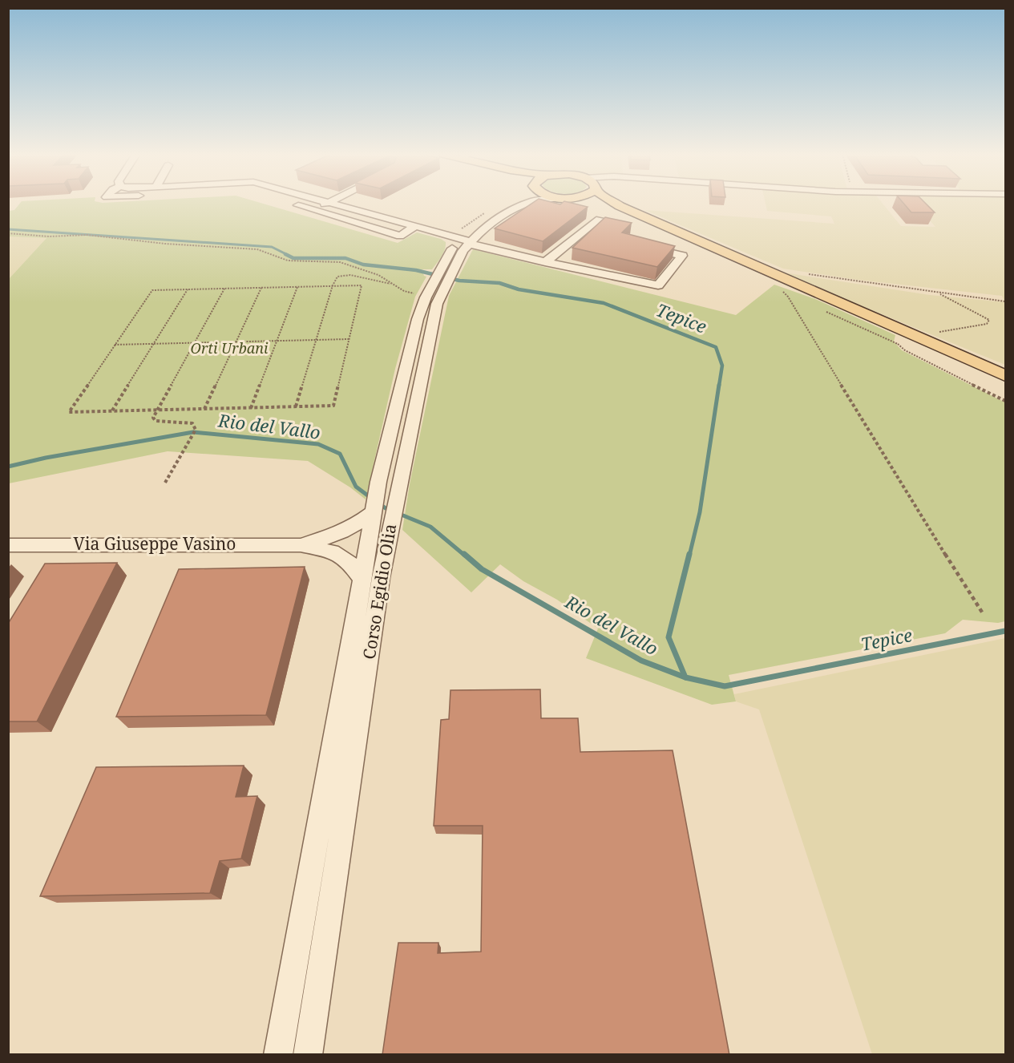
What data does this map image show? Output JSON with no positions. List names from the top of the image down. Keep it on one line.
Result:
{"streets":{"street":["Via Giuseppe Vasino","Corso Egidio Olia"]},"crossings":[["Via Giuseppe Vasino","Corso Egidio Olia"]],"water":["Tepice","Rio del Vallo"],"parks":["Orti Urbani"]}
